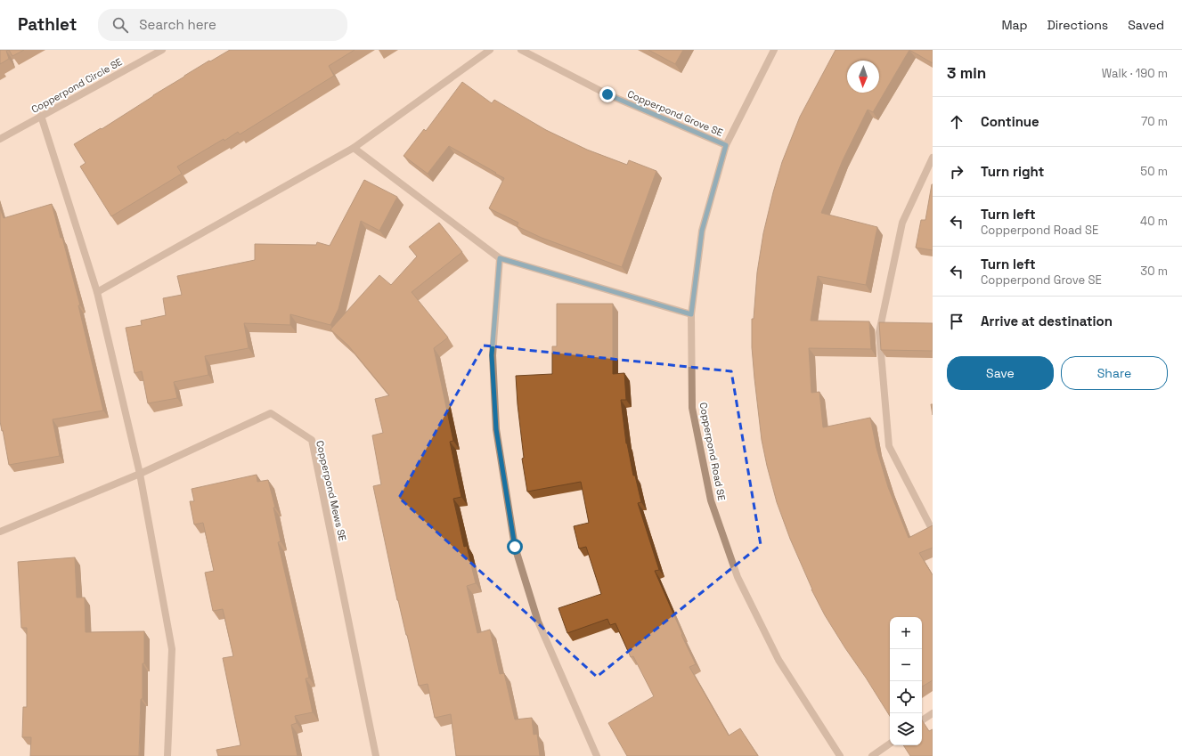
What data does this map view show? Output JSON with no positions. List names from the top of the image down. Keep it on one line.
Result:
{"streets":{"street":["Copperpond Circle SE","Copperpond Grove SE","Copperpond Road SE","Copperpond Mews SE"]},"crossings":[["Copperpond Grove SE","Copperpond Road SE"]],"north":"bottom","page":{"header":"Pathlet","search":"Search here","nav":["Map","Directions","Saved"],"heading":["3 min","Walk · 190 m"],"list":[["Continue","70 m"],["Turn right","50 m"],["Turn left","Copperpond Road SE","40 m"],["Turn left","Copperpond Grove SE","30 m"],"Arrive at destination"],"buttons":["Save","Share"],"map_buttons":["+","−"]}}
